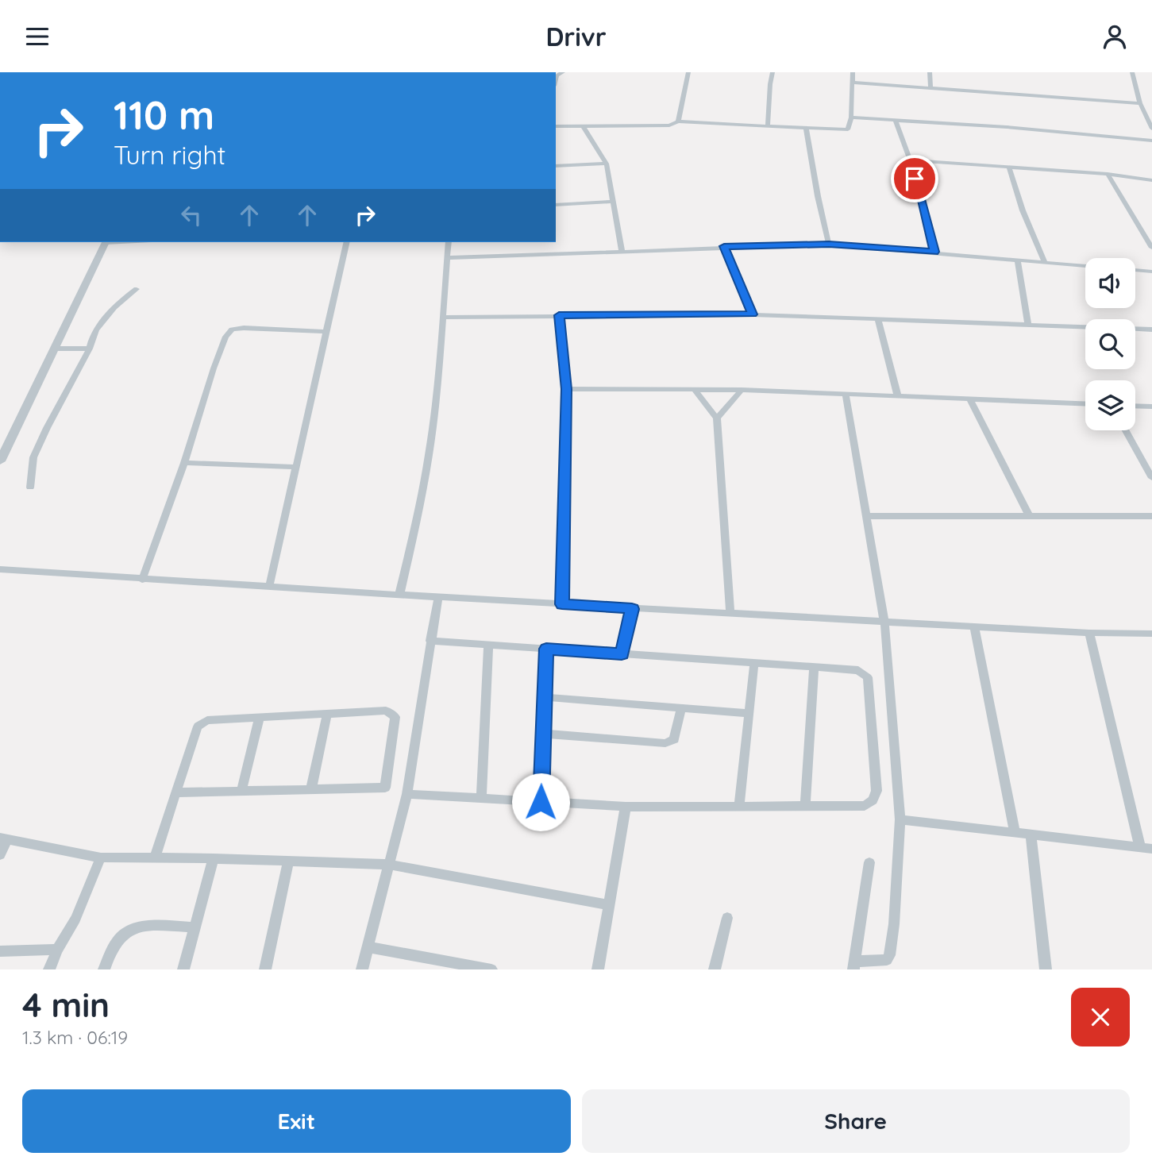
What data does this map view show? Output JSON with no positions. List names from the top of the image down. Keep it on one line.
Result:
{"page":{"header":"Drivr","turn":["110 m","Turn right"],"heading":["4 min","1.3 km · 06:19"],"buttons":["Exit","Share"]}}
